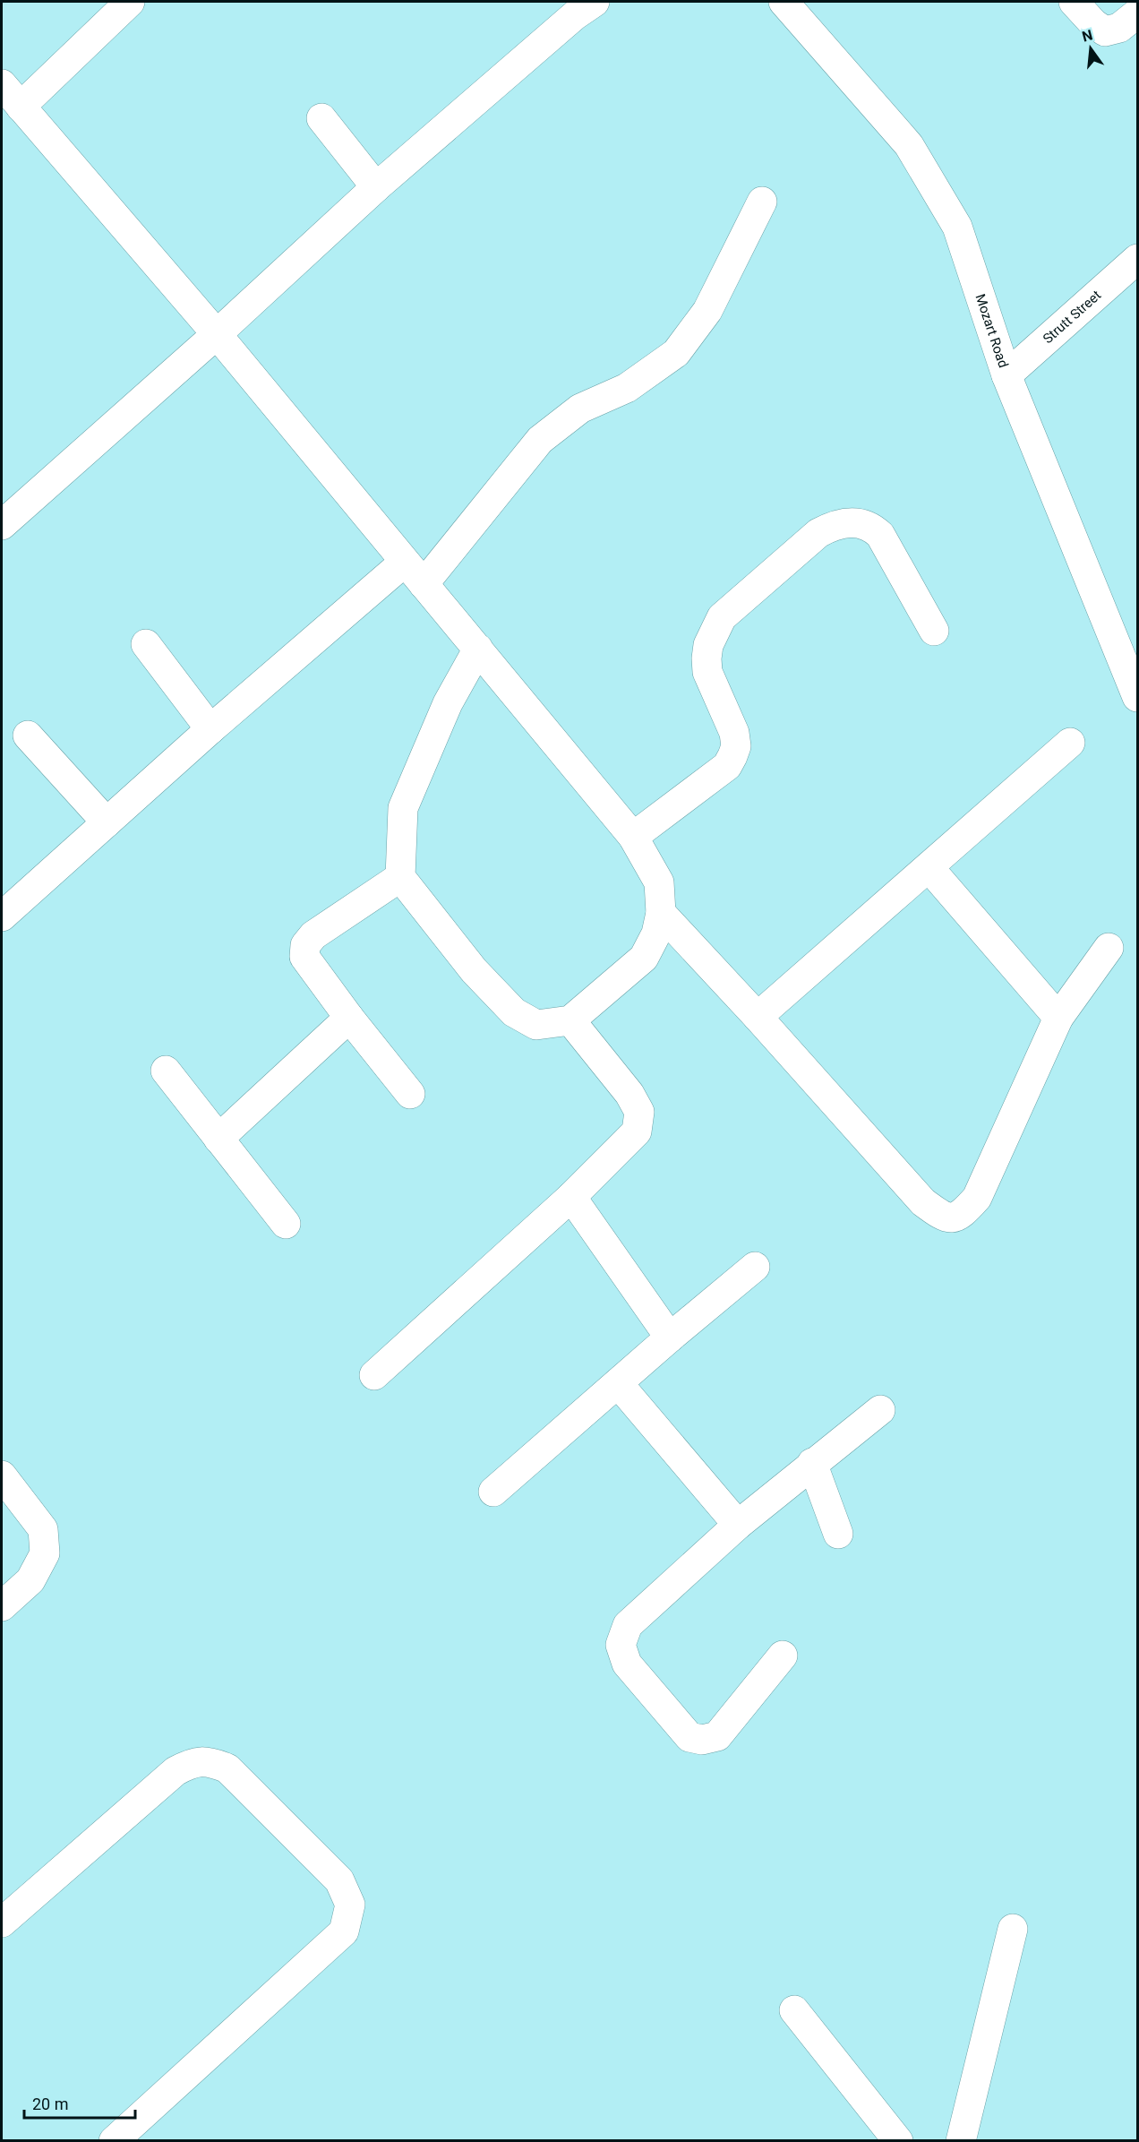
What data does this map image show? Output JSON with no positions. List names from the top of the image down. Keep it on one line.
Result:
{"streets":{"street":["Strutt Street","Mozart Road"]},"crossings":[["Strutt Street","Mozart Road"]],"scale_bar":"20 m","north":"top"}
